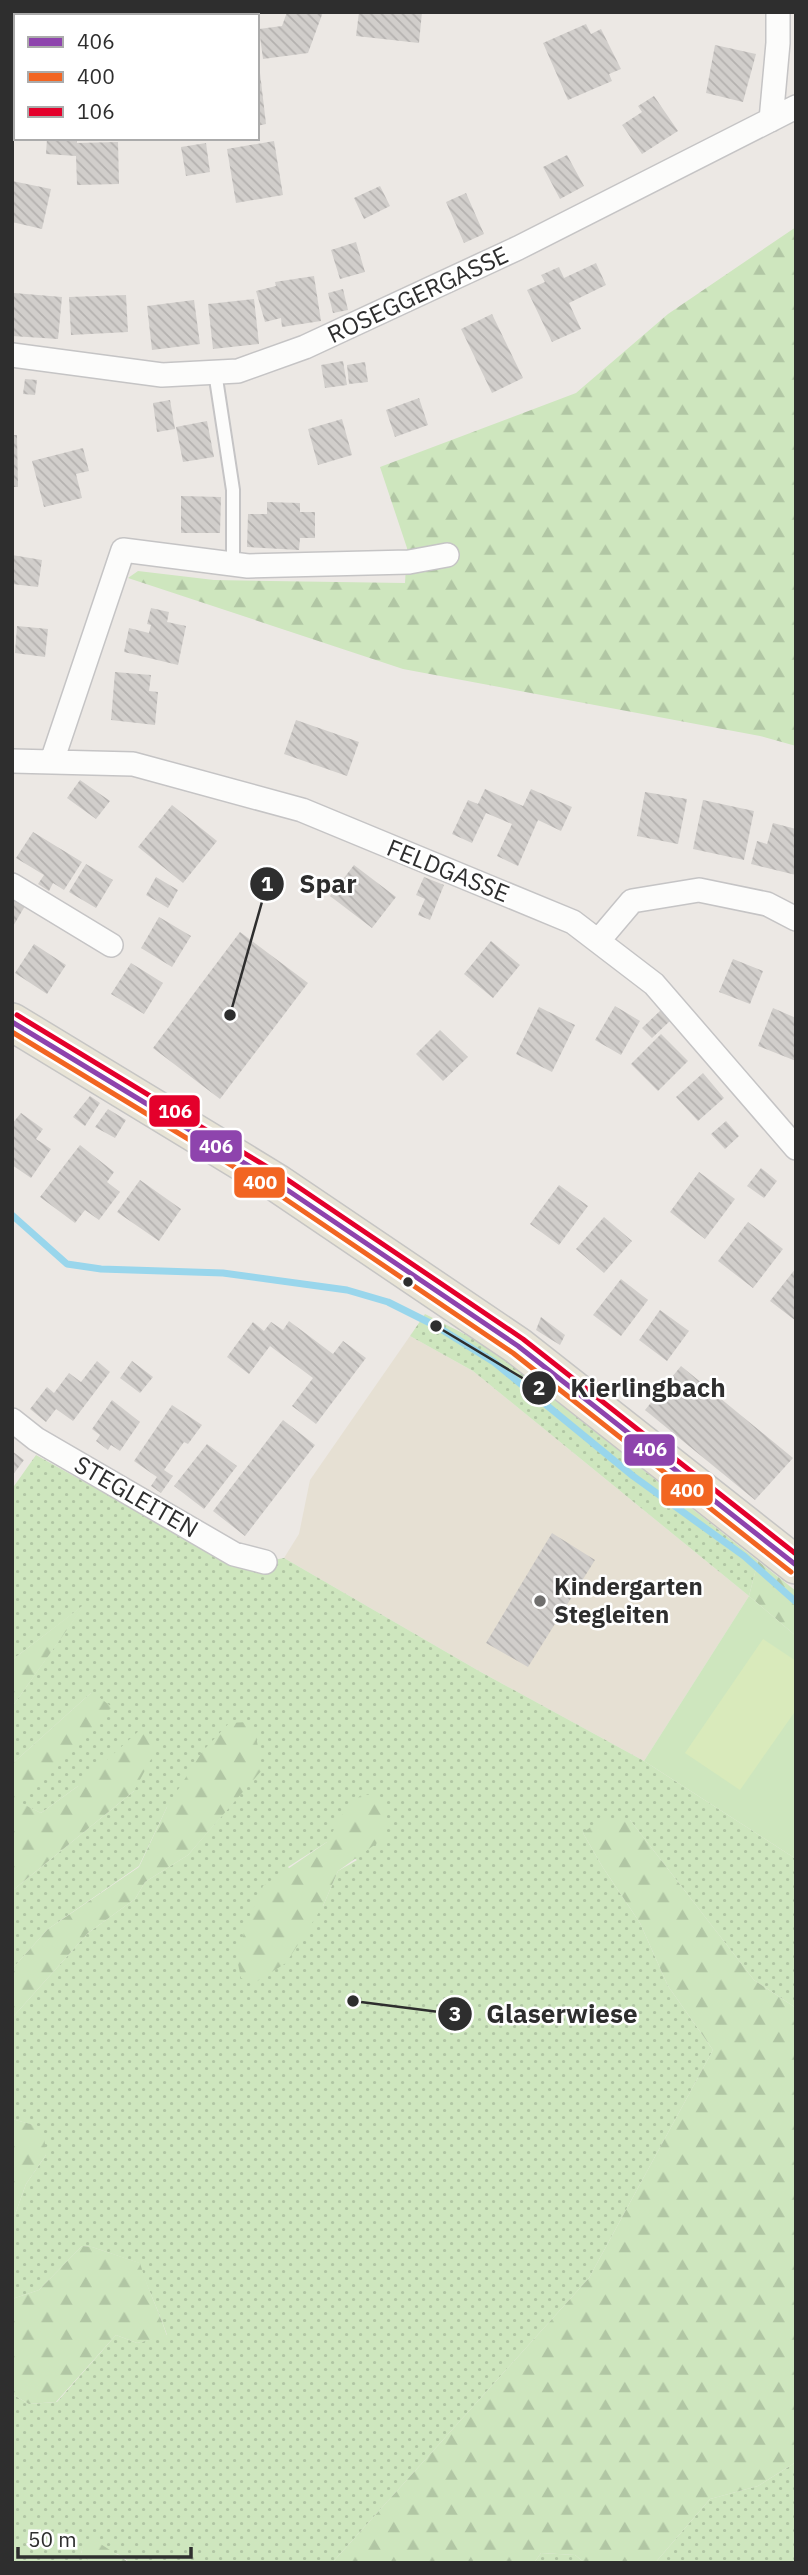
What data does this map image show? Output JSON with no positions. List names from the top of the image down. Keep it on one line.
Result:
{"streets":{"street":["ROSEGGERGASSE","FELDGASSE","STEGLEITEN"]},"places":["Spar","Kierlingbach","Kindergarten Stegleiten","Glaserwiese"],"lines":["transit line 106","transit line 406","transit line 400"],"legend":["406","400","106"],"scale_bar":"50 m"}
